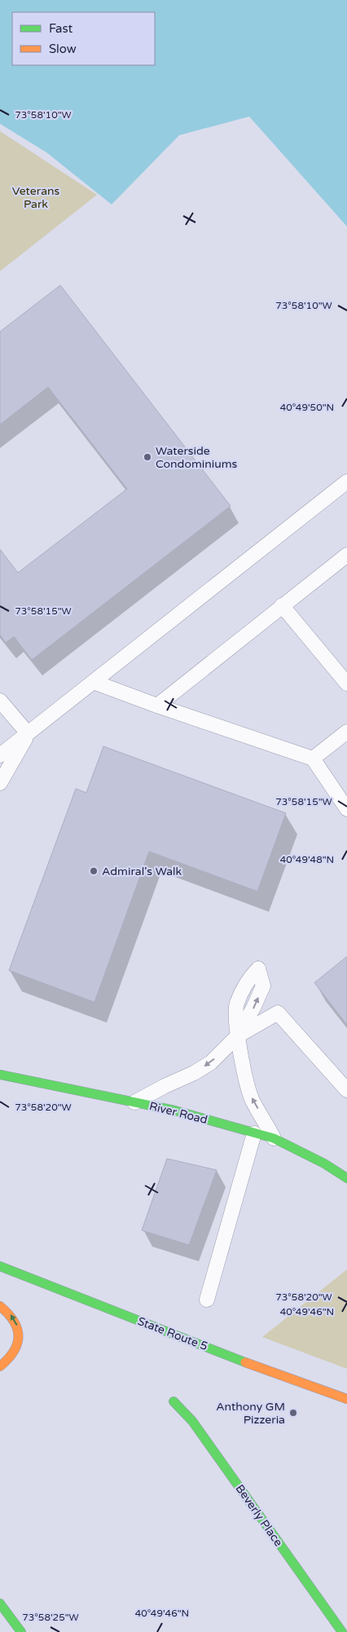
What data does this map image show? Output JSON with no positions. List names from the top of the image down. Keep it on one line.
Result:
{"streets":{"main road":["River Road","State Route 5","Beverly Place"]},"parks":["Veterans Park"],"places":["Waterside Condominiums","Admiral's Walk","Anthony GM Pizzeria"],"legend":["Fast","Slow"],"coordinates":["73°58'10\"W","40°49'50\"N","73°58'15\"W","40°49'48\"N","73°58'20\"W","40°49'46\"N","73°58'25\"W"]}
